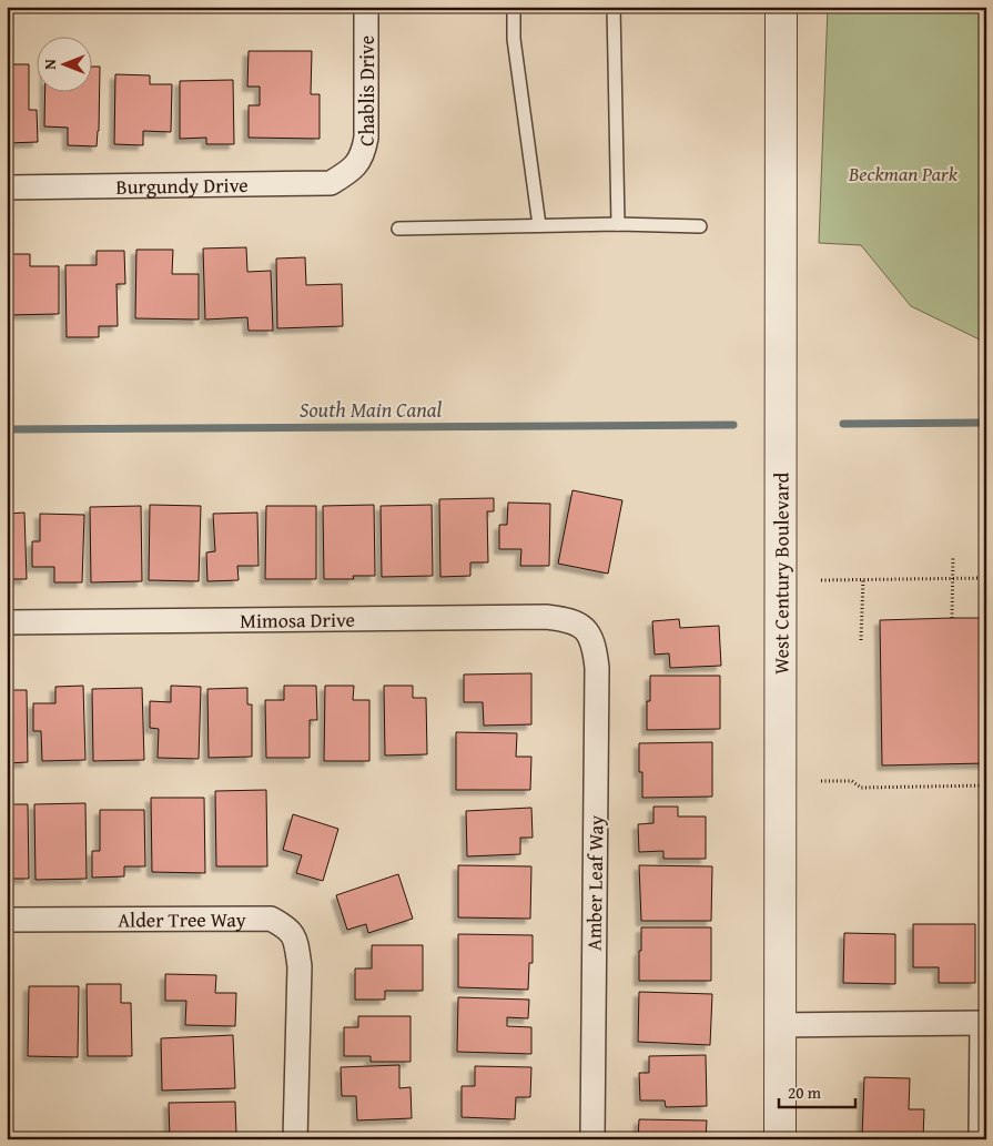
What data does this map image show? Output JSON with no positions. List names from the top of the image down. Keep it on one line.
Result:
{"streets":{"street":["Chablis Drive","Burgundy Drive","West Century Boulevard","Mimosa Drive","Amber Leaf Way","Alder Tree Way"]},"crossings":[["Chablis Drive","Burgundy Drive"],["Mimosa Drive","Amber Leaf Way"]],"water":["South Main Canal"],"parks":["Beckman Park"],"scale_bar":"20 m","north":"left"}
